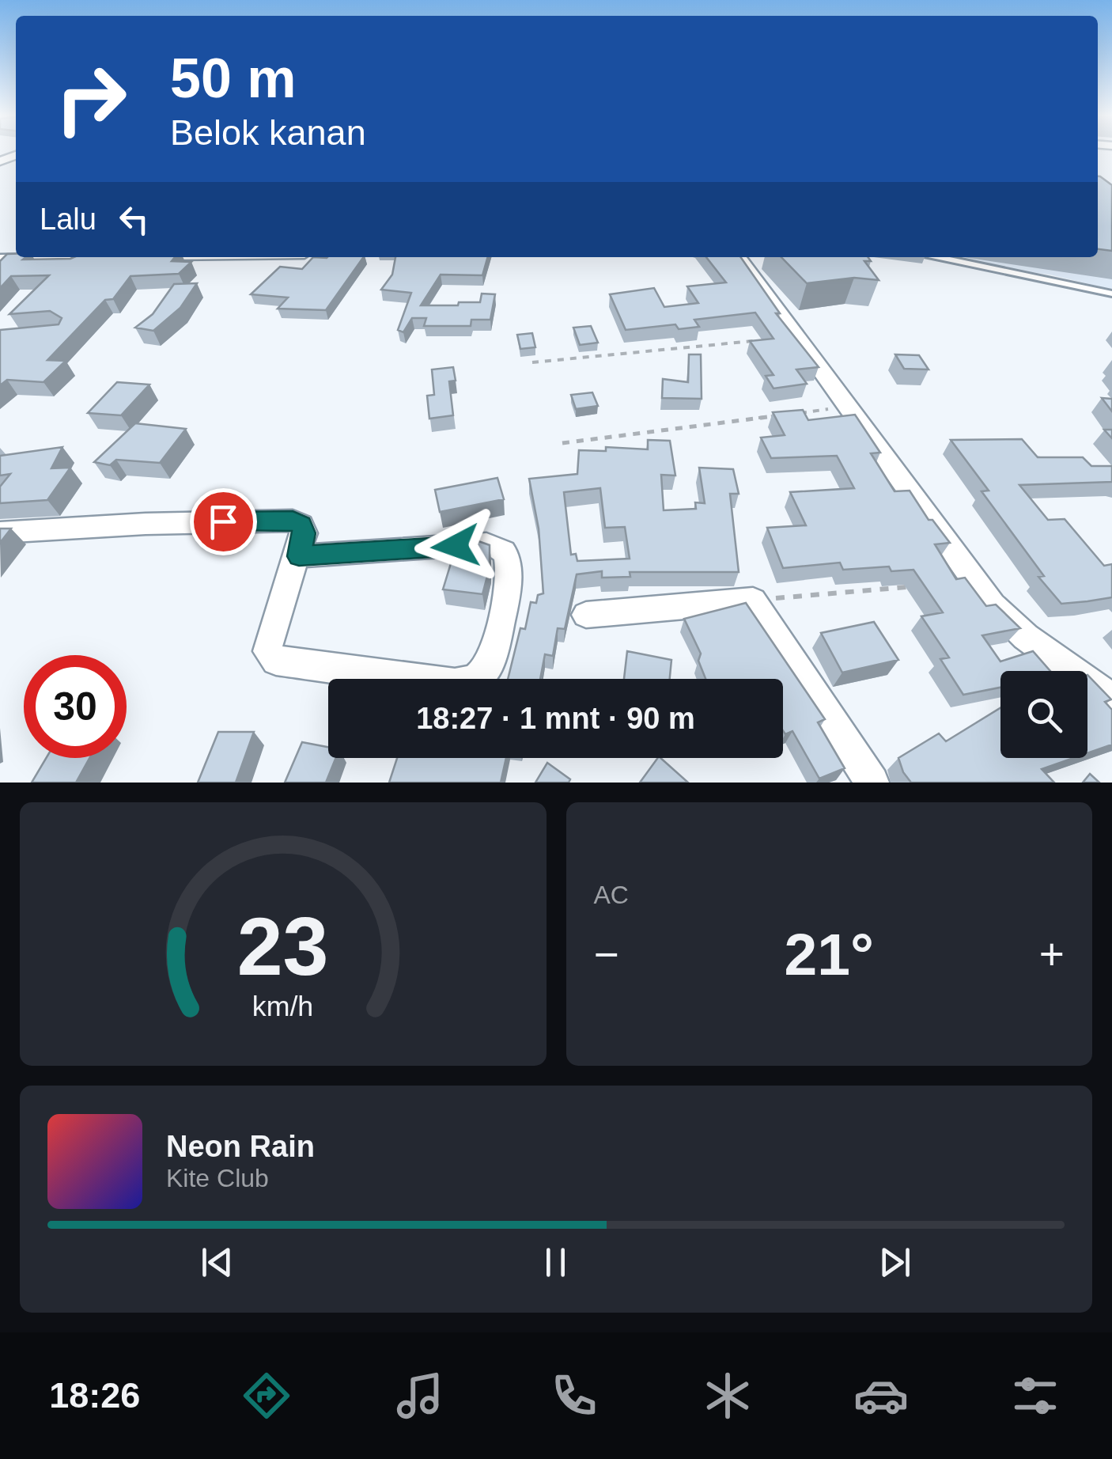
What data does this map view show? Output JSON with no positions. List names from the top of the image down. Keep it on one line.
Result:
{"page":{"turn":["50 m","Belok kanan"],"then":"Lalu","limit":"30","trip":"18:27 · 1 mnt · 90 m","tile":"AC","heat":["−","21°","+"],"song":["Neon Rain","Kite Club"],"tabs":"18:26","gauge":["23","km/h"]}}
